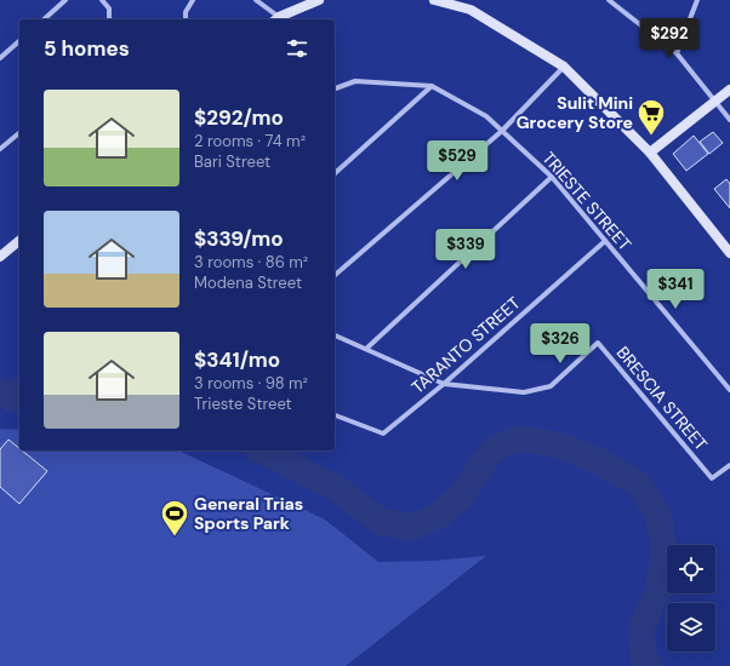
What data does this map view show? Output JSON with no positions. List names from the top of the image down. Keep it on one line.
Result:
{"streets":{"street":["TRIESTE STREET","TARANTO STREET","BRESCIA STREET"]},"crossings":[["TRIESTE STREET","TARANTO STREET"],["TARANTO STREET","BRESCIA STREET"]],"places":{"supermarket":["Sulit Mini Grocery Store"],"sports":["General Trias Sports Park"]},"page":{"price":["$292","$529","$339","$341","$326"],"heading":"5 homes","list":[{"name":"$292/mo","note":"2 rooms · 74 m² · Bari Street"},{"name":"$339/mo","note":"3 rooms · 86 m² · Modena Street"},{"name":"$341/mo","note":"3 rooms · 98 m² · Trieste Street"}]}}
